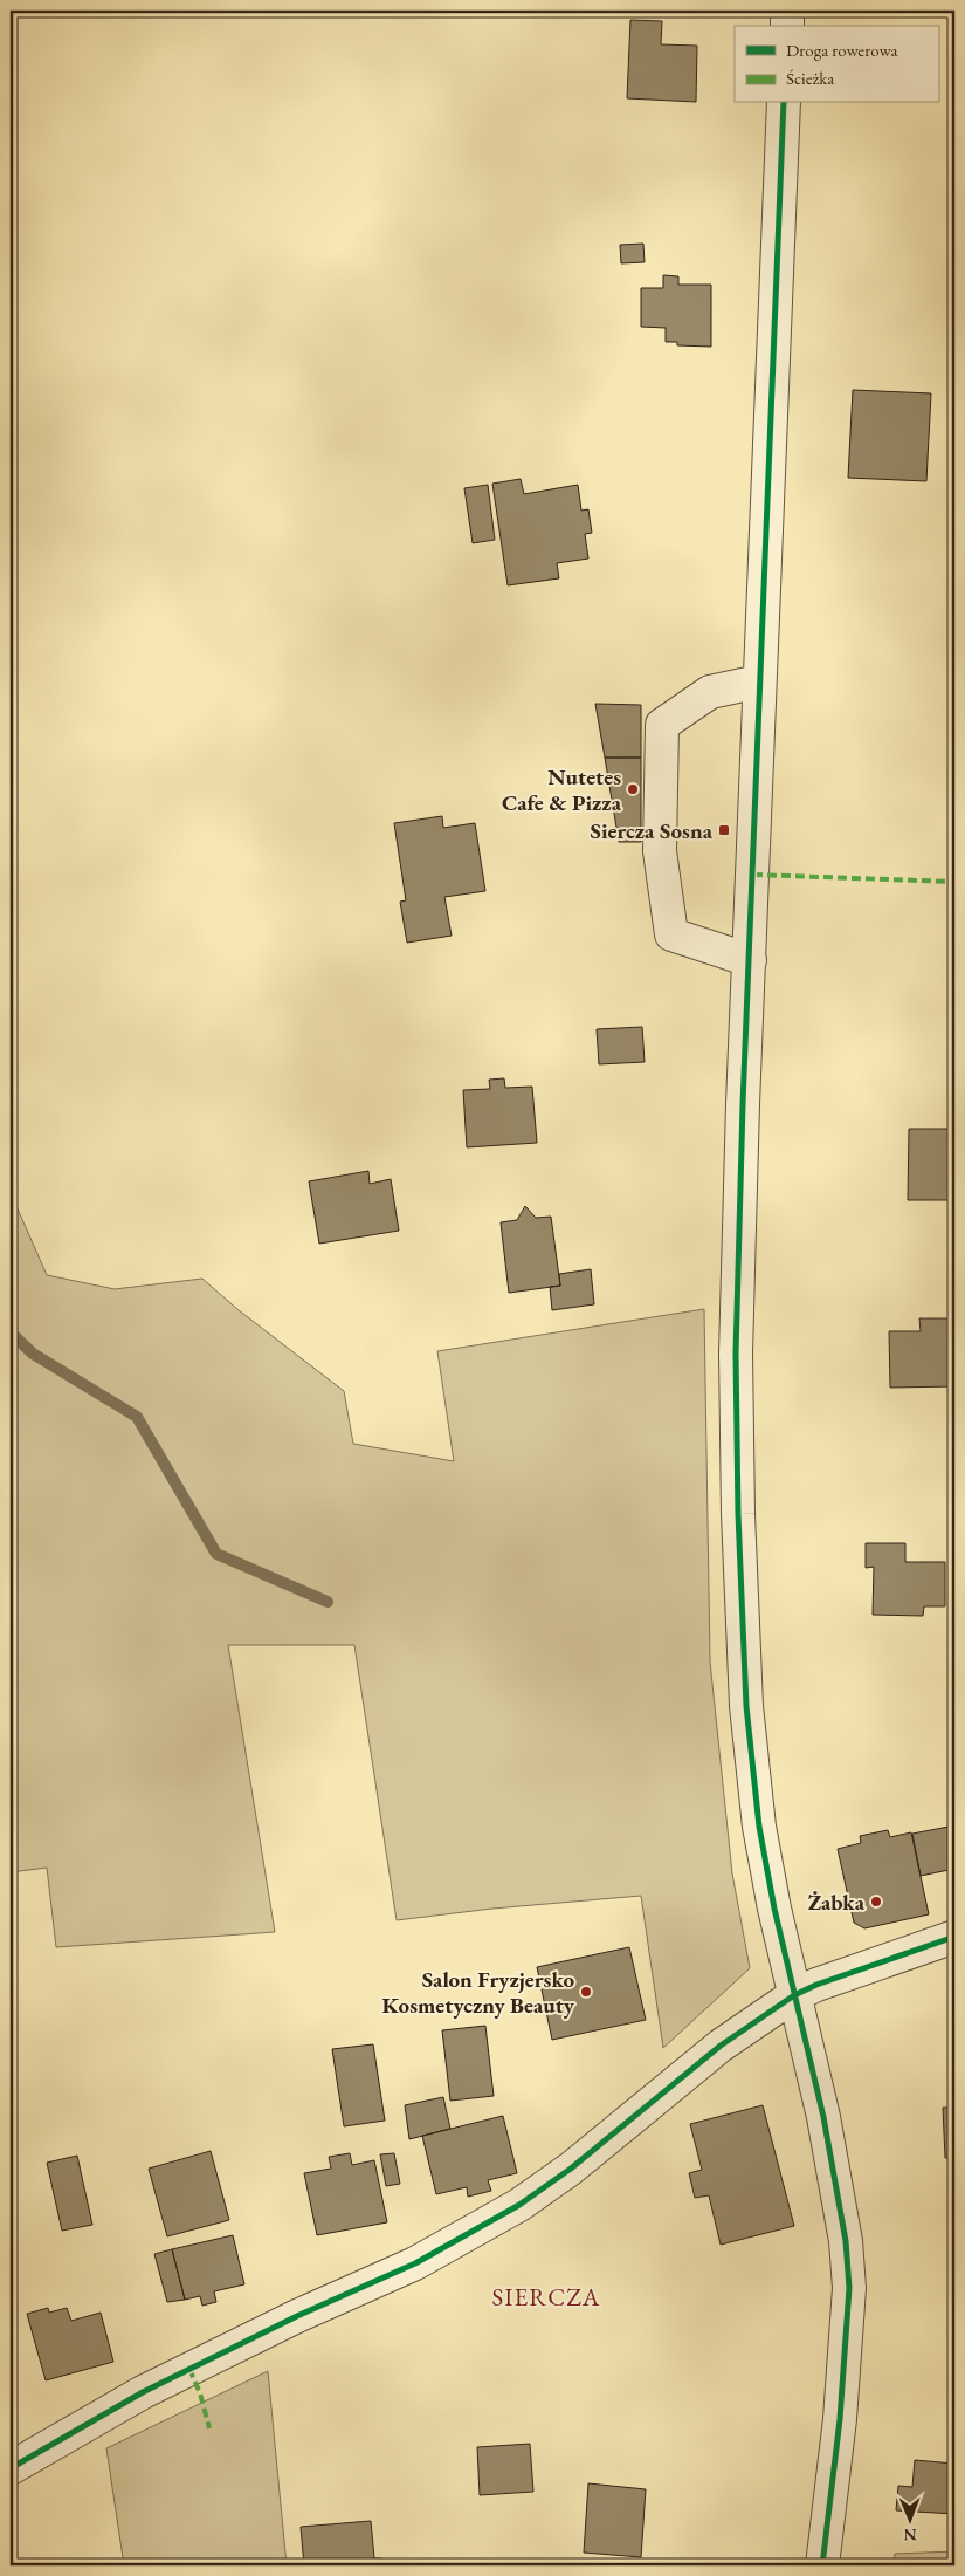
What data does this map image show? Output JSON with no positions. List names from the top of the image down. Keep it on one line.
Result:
{"districts":["SIERCZA"],"places":{"other":["Nutetes Cafe & Pizza","Żabka","Salon Fryzjersko Kosmetyczny Beauty"],"transit":["Siercza Sosna"]},"legend":["Droga rowerowa","Ścieżka"],"north":"bottom"}
